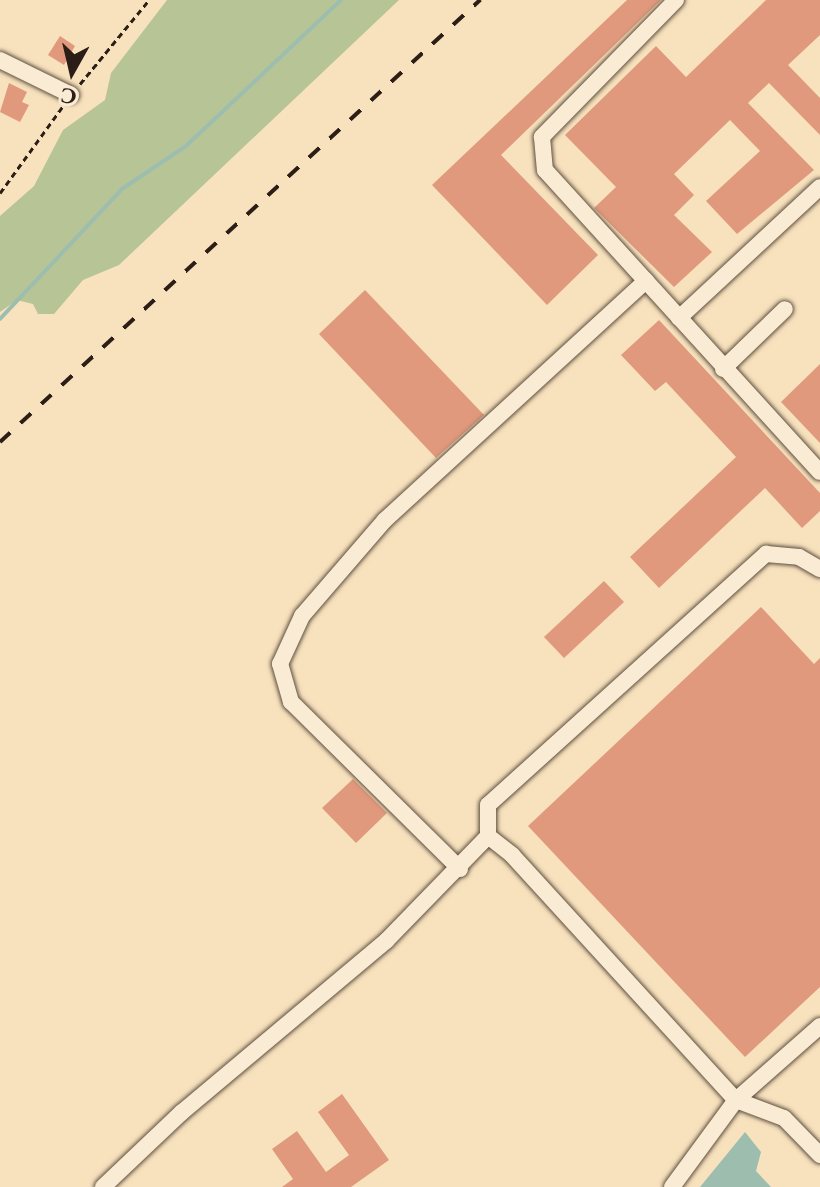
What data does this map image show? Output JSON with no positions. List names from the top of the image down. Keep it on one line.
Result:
{"north":"bottom"}
